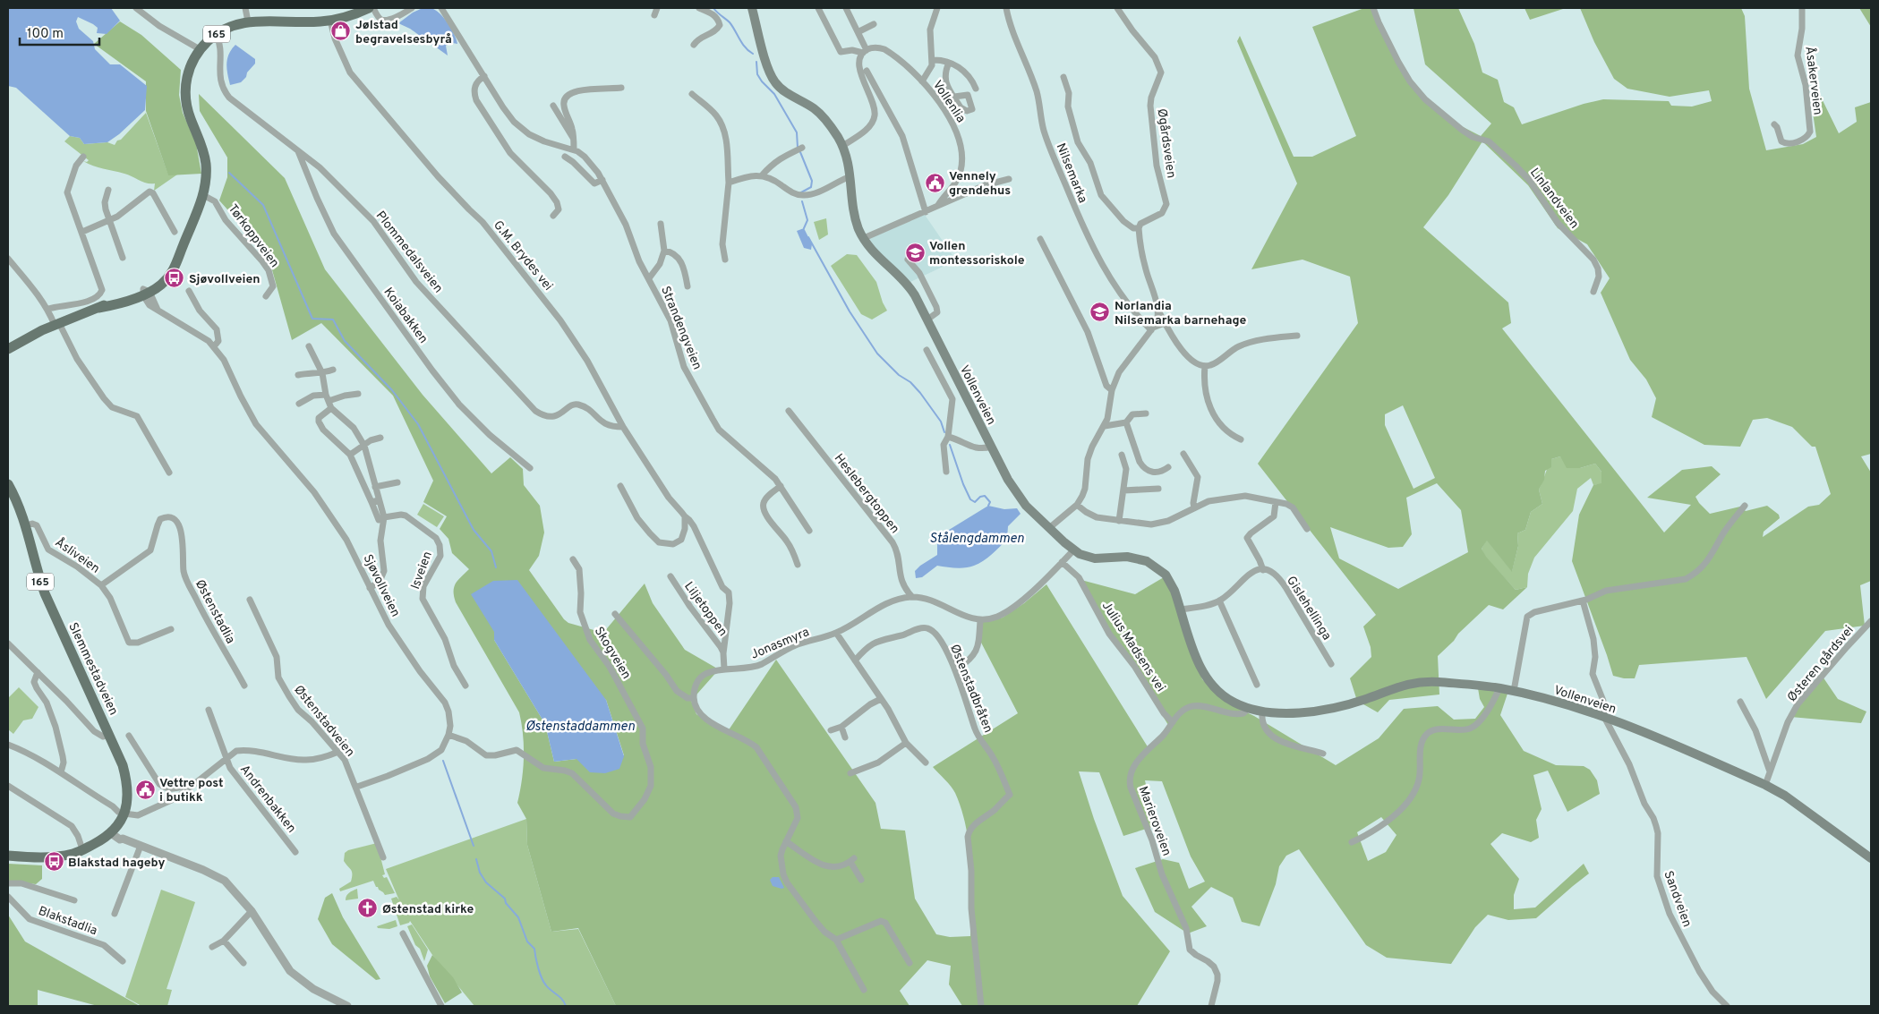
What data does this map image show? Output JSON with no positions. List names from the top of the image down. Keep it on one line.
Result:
{"streets":{"main road":["165","Vollenveien","Slemmestadveien"],"street":["Åsakerveien","Vollenlia","Øgårdsveien","Nilsemarka","Linlandveien","Tørkoppveien","Plommedalsveien","G.M. Brydes vei","Koiabakken","Strandengveien","Heslebergtoppen","Åsliveien","Isveien","Sjøvollveien","Gislehellinga","Liljetoppen","Østenstadlia","Jonasmyra","Julius Madsens vei","Skogveien","Østeren gårdsvei","Østenstadbråten","Østenstadveien","Andrenbakken","Marieroveien","Sandveien","Blakstadlia"]},"crossings":[["165","Tørkoppveien"],["165","Plommedalsveien"],["165","G.M. Brydes vei"],["165","Sjøvollveien"],["Plommedalsveien","G.M. Brydes vei"],["Plommedalsveien","Koiabakken"],["G.M. Brydes vei","Liljetoppen"],["G.M. Brydes vei","Jonasmyra"],["Vollenveien","Østeren gårdsvei"],["Vollenveien","Marieroveien"],["Vollenveien","Sandveien"],["Heslebergtoppen","Jonasmyra"],["Åsliveien","Østenstadlia"],["Åsliveien","Slemmestadveien"],["Sjøvollveien","Skogveien"],["Sjøvollveien","Østenstadveien"],["Julius Madsens vei","Marieroveien"],["Slemmestadveien","Andrenbakken"],["Østenstadveien","Andrenbakken"]],"water":["Stålengdammen","Østenstaddammen"],"places":{"shop":["Jølstad begravelsesbyrå"],"public building":["Vennely grendehus","Vettre post i butikk"],"school or university":["Vollen montessoriskole","Norlandia Nilsemarka barnehage"],"bus stop":["Sjøvollveien","Blakstad hageby"],"church":["Østenstad kirke"]},"scale_bar":"100 m"}
